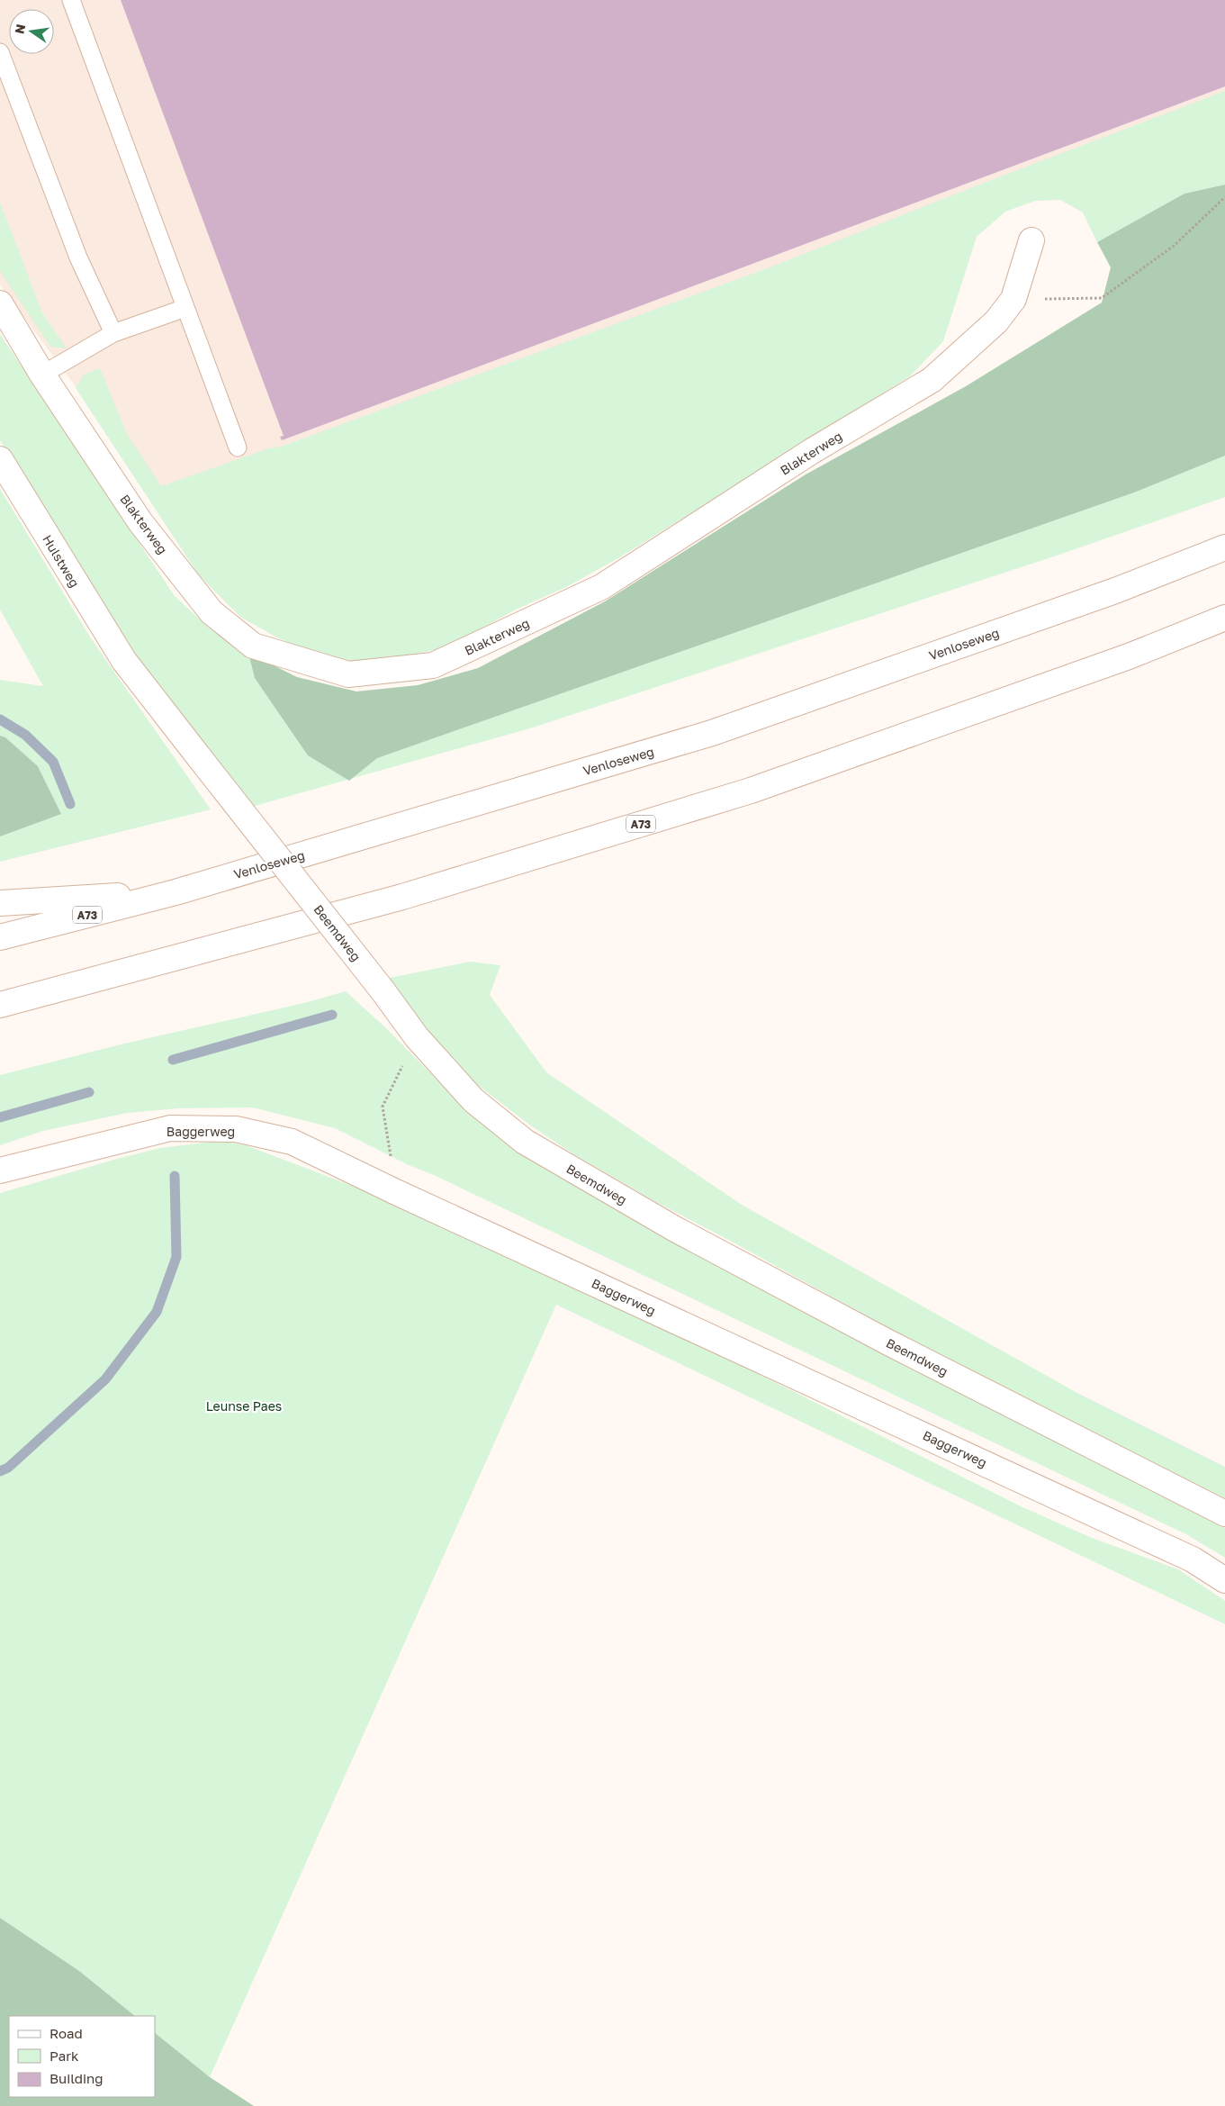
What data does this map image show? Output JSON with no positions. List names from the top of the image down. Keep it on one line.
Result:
{"streets":{"main road":["Blakterweg","Hulstweg","Venloseweg","A73","Beemdweg","Baggerweg"]},"crossings":[["Hulstweg","Beemdweg"],["Venloseweg","A73"]],"parks":["Leunse Paes"],"legend":["Road","Park","Building"],"north":"left"}
